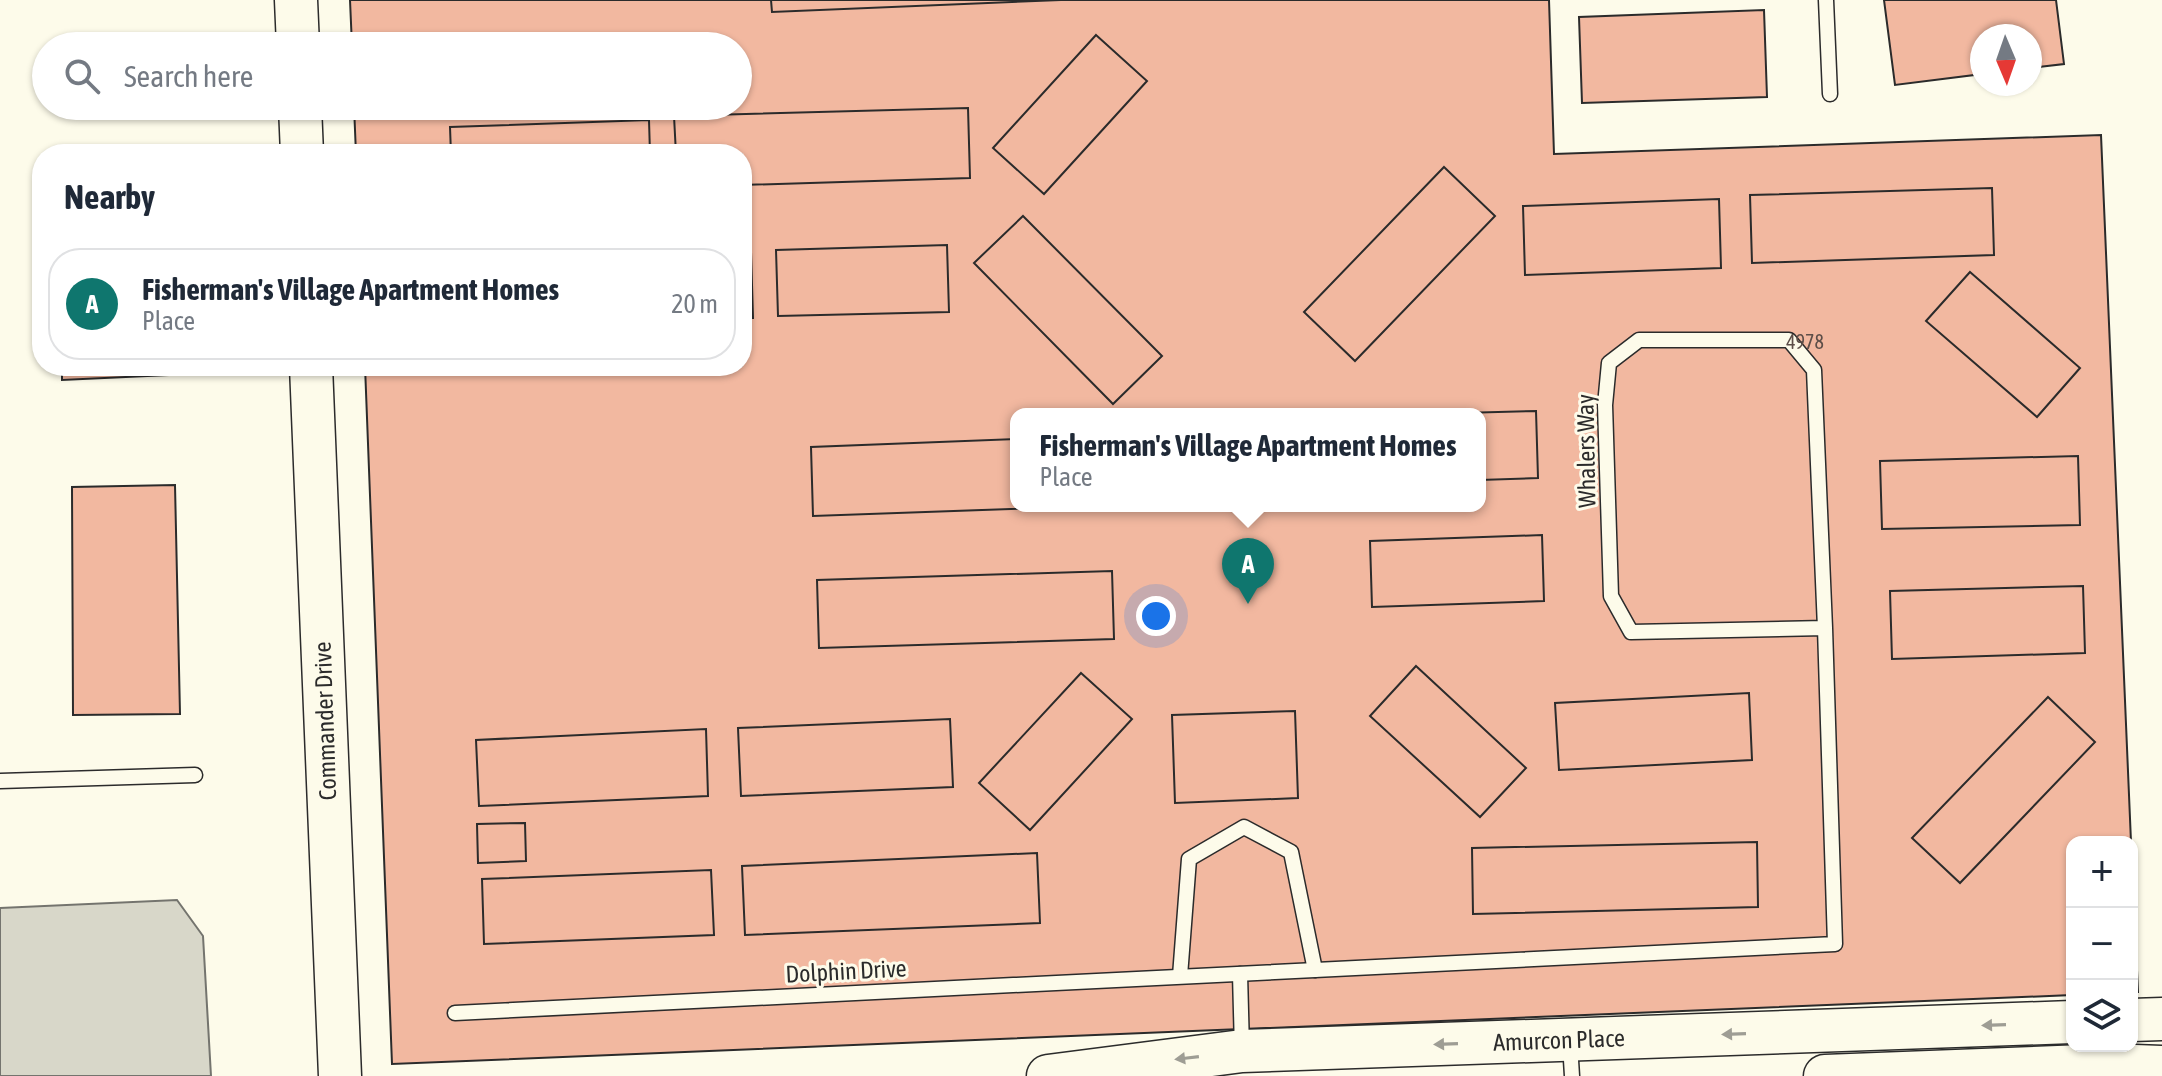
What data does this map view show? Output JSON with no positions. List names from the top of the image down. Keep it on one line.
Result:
{"streets":{"street":["Commander Drive","Amurcon Place"],"lane":["Whalers Way","Dolphin Drive"]},"crossings":[["Whalers Way","Dolphin Drive"]],"one_way":["Amurcon Place"],"house_numbers":["4978"],"north":"bottom","page":{"search":"Search here","heading":"Nearby","list":[{"mark":"A","name":"Fisherman's Village Apartment Homes","note":"Place","value":"20 m"}],"popup":["Fisherman's Village Apartment Homes","Place"],"pins":"A","map_buttons":["+","−"]}}
